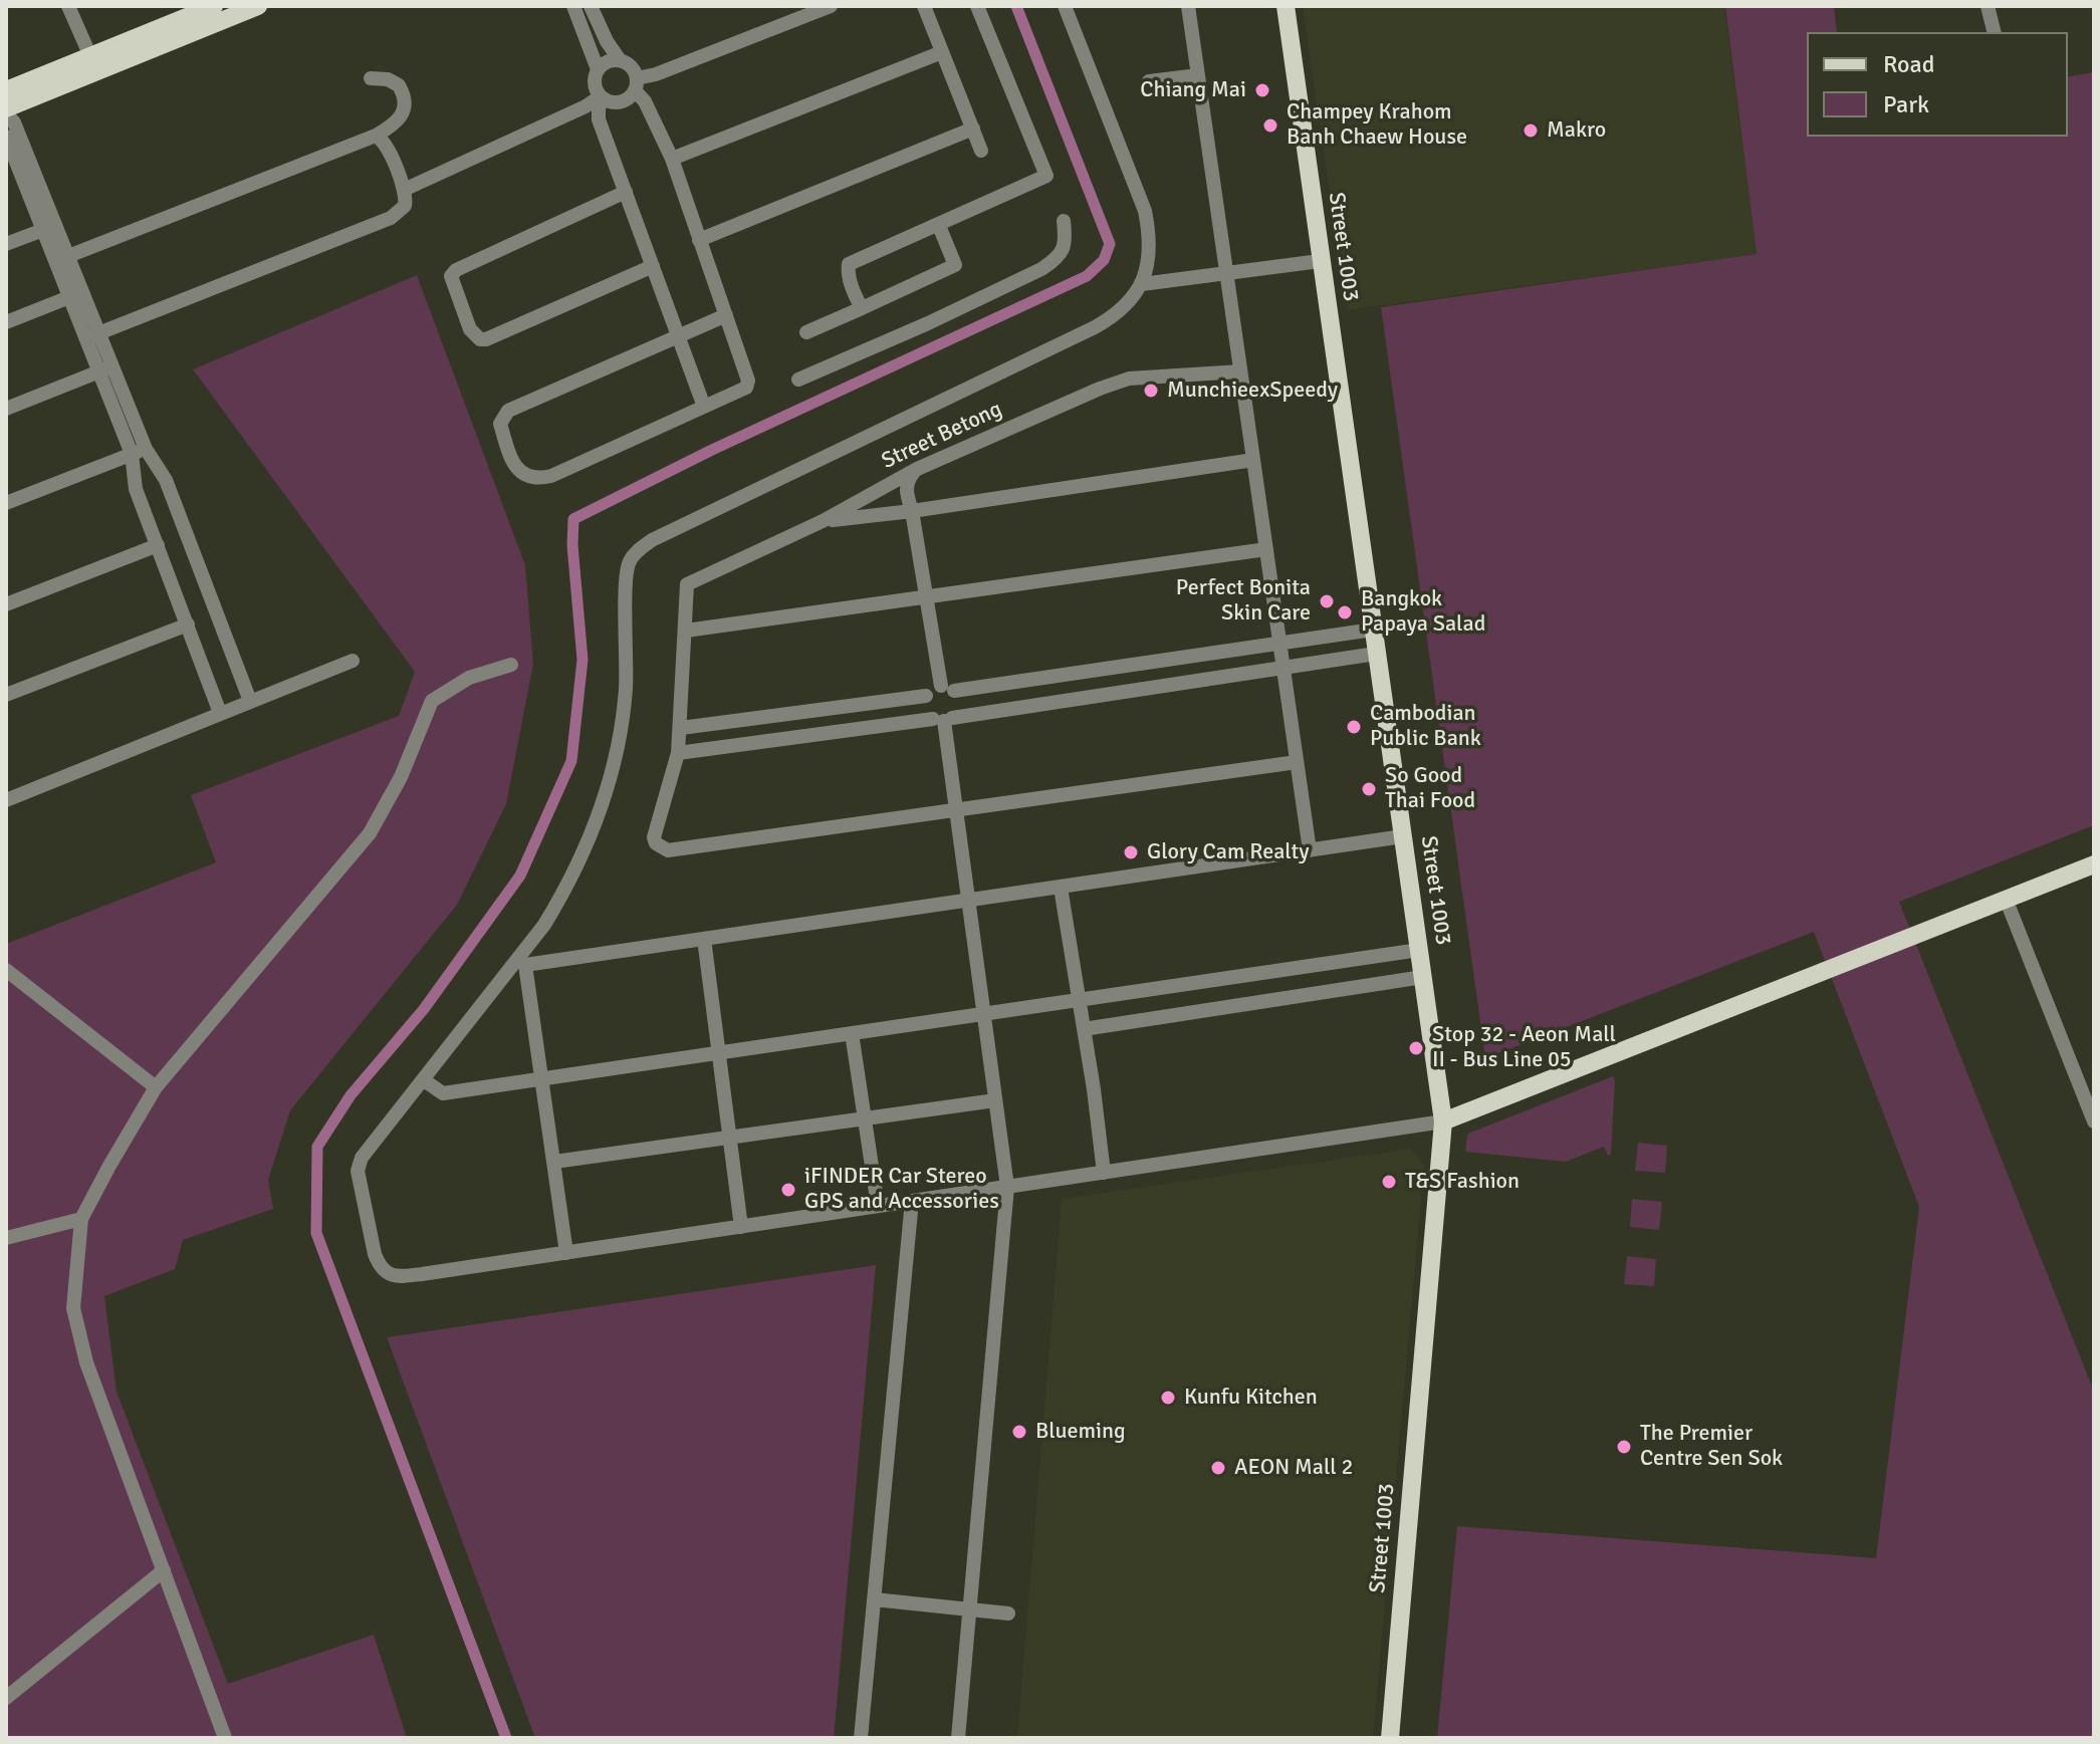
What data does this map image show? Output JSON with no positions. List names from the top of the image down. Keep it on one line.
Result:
{"streets":{"main road":["Street 1003"],"street":["Street Betong"]},"places":["Chiang Mai","Champey Krahom Banh Chaew House","Makro","MunchieexSpeedy","Perfect Bonita Skin Care","Bangkok Papaya Salad","Cambodian Public Bank","So Good Thai Food","Glory Cam Realty","Stop 32 - Aeon Mall II - Bus Line 05","T&S Fashion","iFINDER Car Stereo GPS and Accessories","Kunfu Kitchen","Blueming","The Premier Centre Sen Sok","AEON Mall 2"],"legend":["Road","Park"]}
